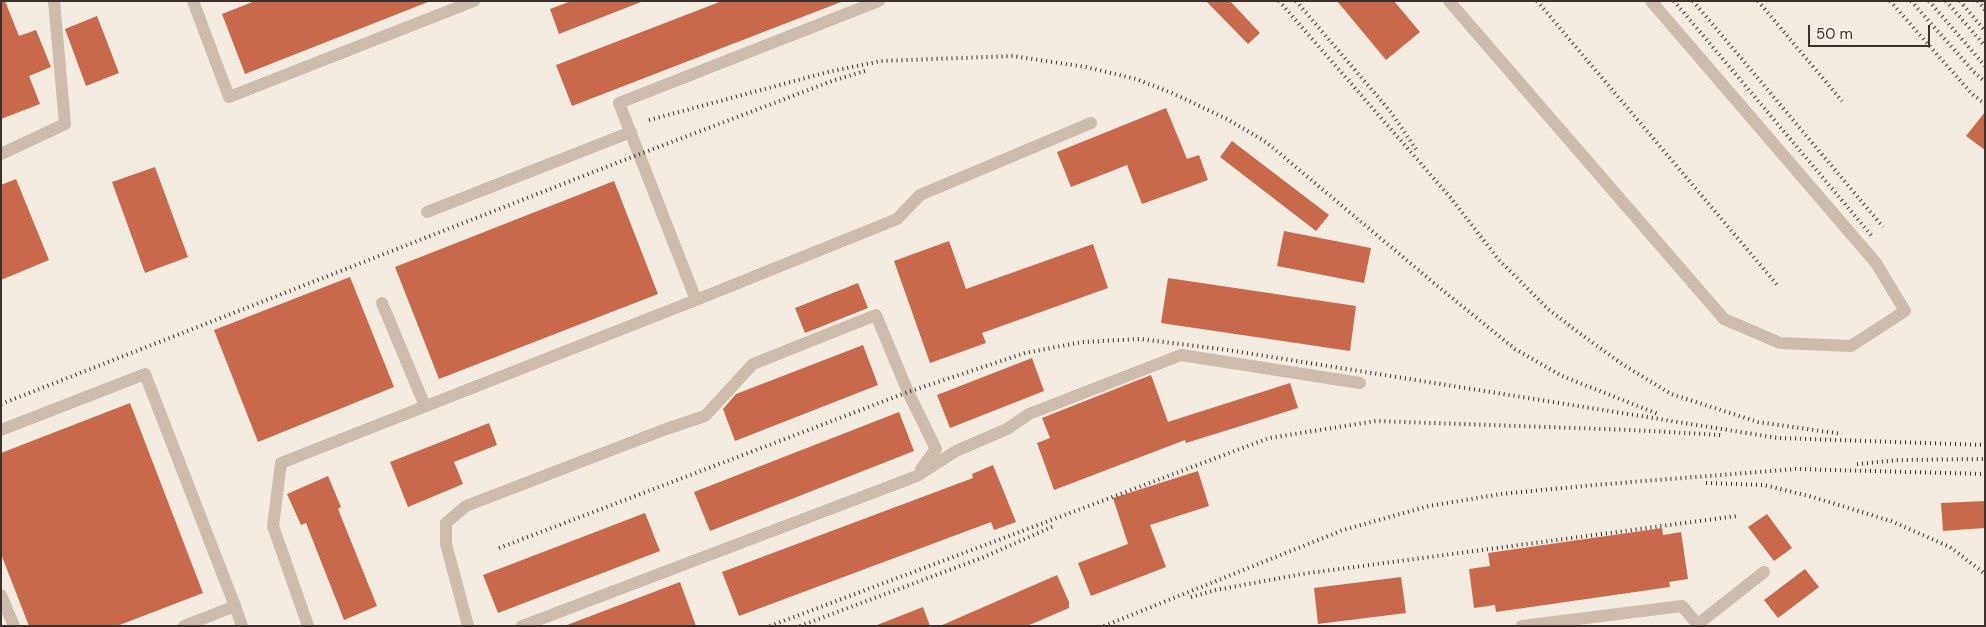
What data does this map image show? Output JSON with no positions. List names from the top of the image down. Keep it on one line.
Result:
{"scale_bar":"50 m"}
